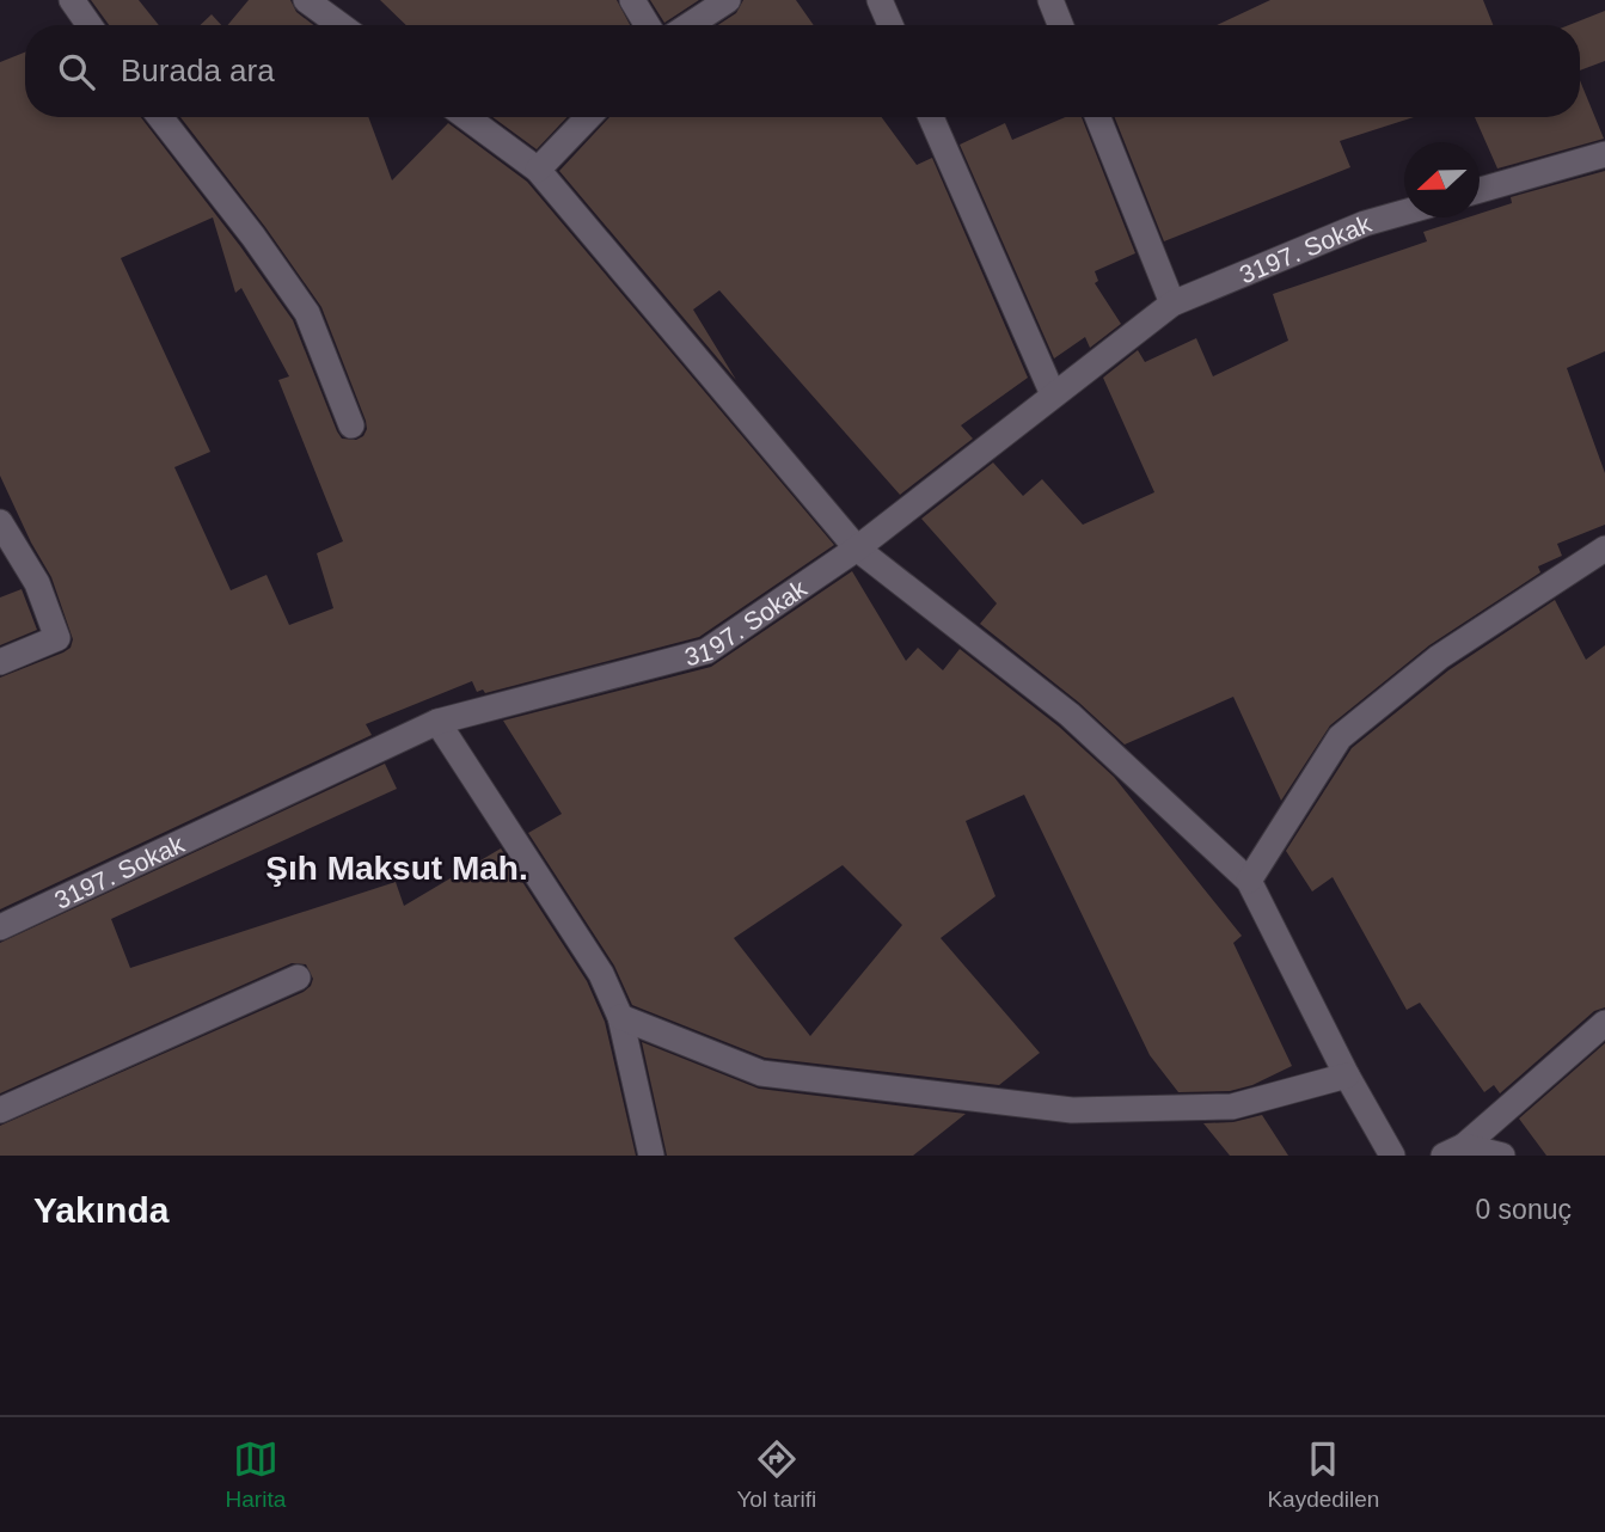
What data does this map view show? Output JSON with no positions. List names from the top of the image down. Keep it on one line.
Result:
{"streets":{"street":["3197. Sokak"]},"districts":["Şıh Maksut Mah."],"north":"left","page":{"search":"Burada ara","heading":["Yakında","0 sonuç"],"nav":["Harita","Yol tarifi","Kaydedilen"]}}
